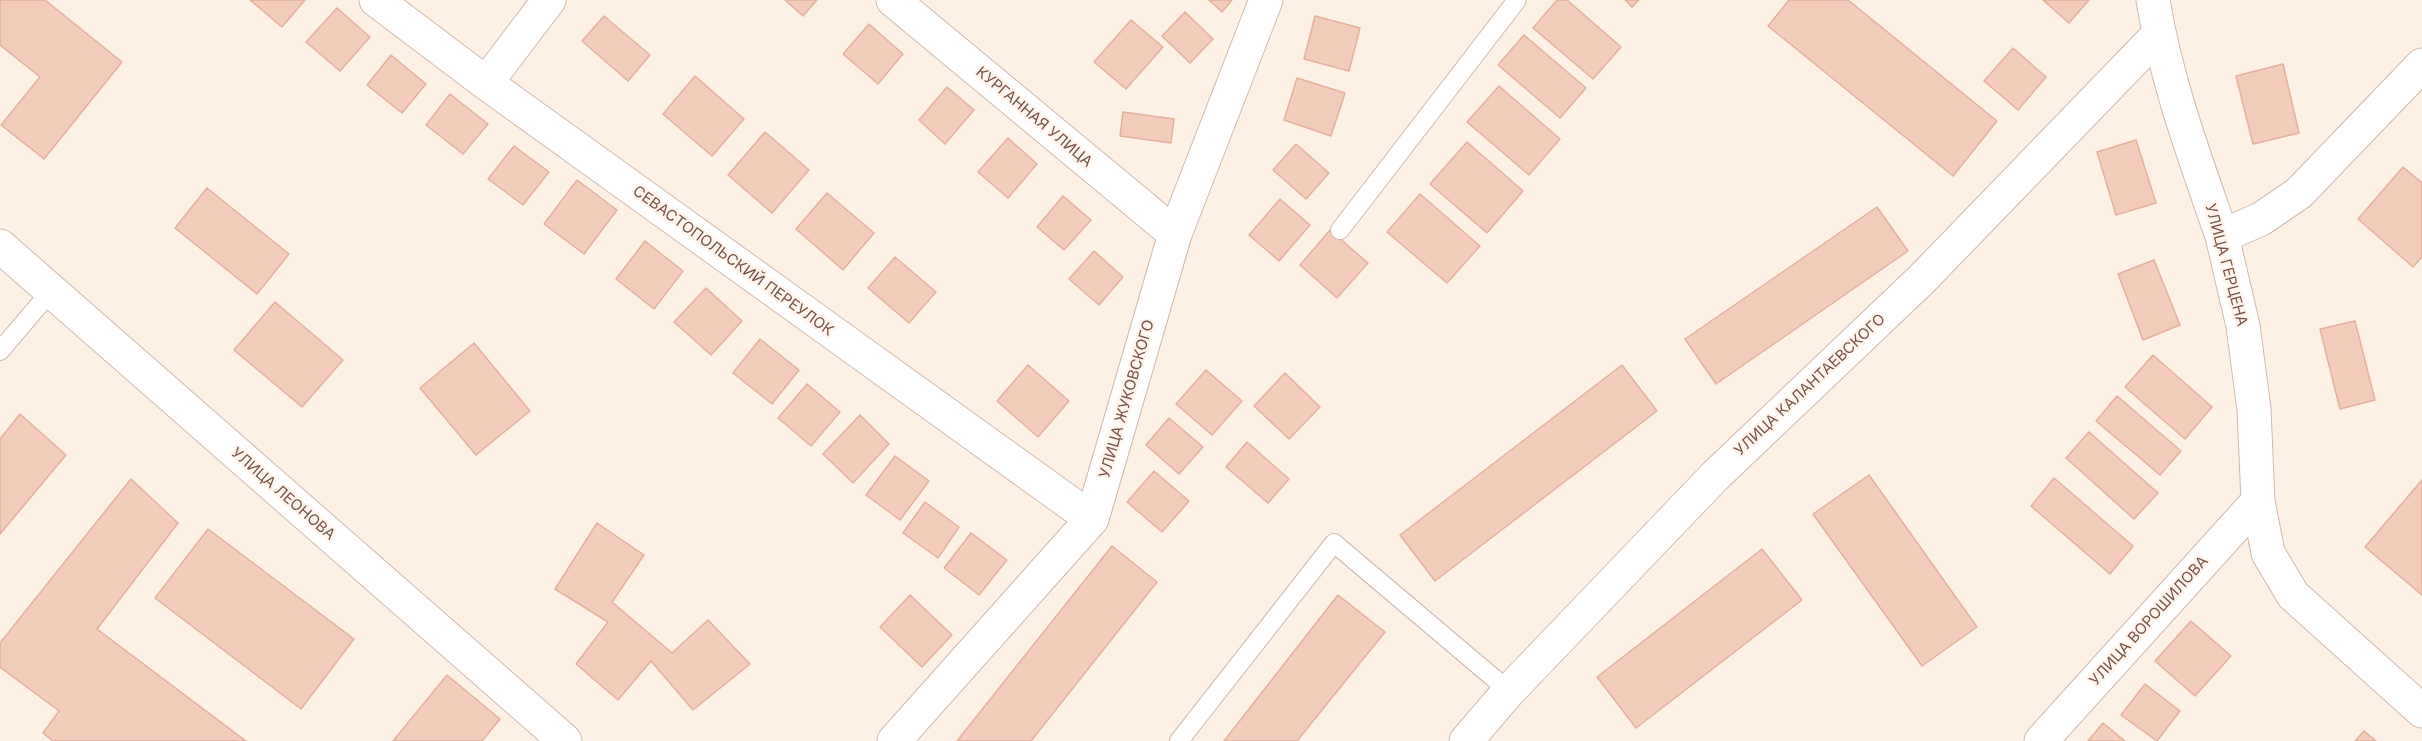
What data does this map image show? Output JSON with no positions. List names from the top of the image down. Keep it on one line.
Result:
{"streets":{"street":["КУРГАННАЯ УЛИЦА","СЕВАСТОПОЛЬСКИЙ ПЕРЕУЛОК","УЛИЦА ГЕРЦЕНА","УЛИЦА КАЛАНТАЕВСКОГО","УЛИЦА ЖУКОВСКОГО","УЛИЦА ЛЕОНОВА","УЛИЦА ВОРОШИЛОВА"]},"crossings":[["КУРГАННАЯ УЛИЦА","УЛИЦА ЖУКОВСКОГО"],["СЕВАСТОПОЛЬСКИЙ ПЕРЕУЛОК","УЛИЦА ЖУКОВСКОГО"],["УЛИЦА ГЕРЦЕНА","УЛИЦА КАЛАНТАЕВСКОГО"],["УЛИЦА ГЕРЦЕНА","УЛИЦА ВОРОШИЛОВА"]]}
